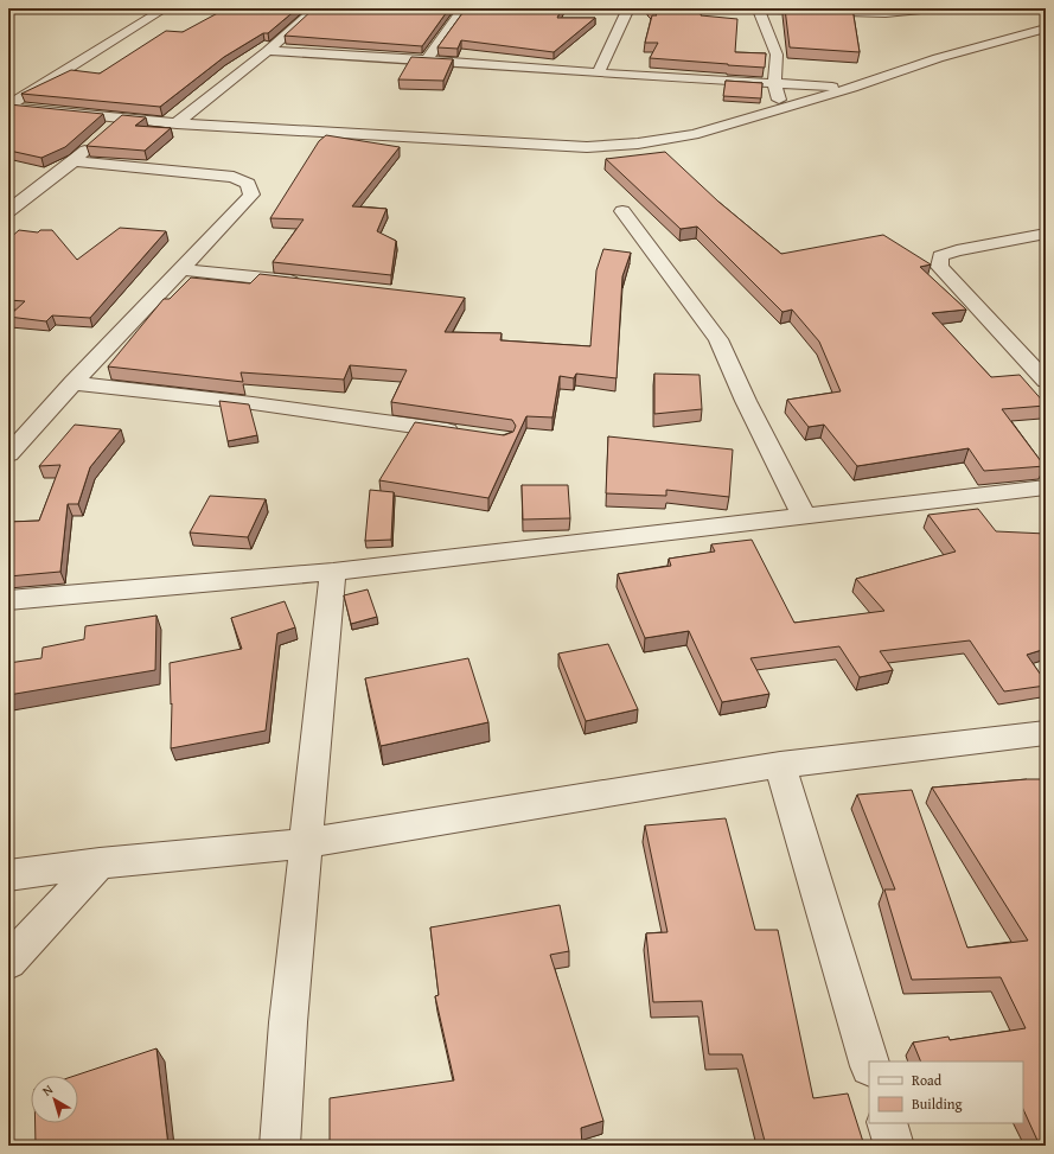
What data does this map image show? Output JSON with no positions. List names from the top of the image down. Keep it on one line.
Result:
{"legend":["Road","Building"],"north":"top left"}
